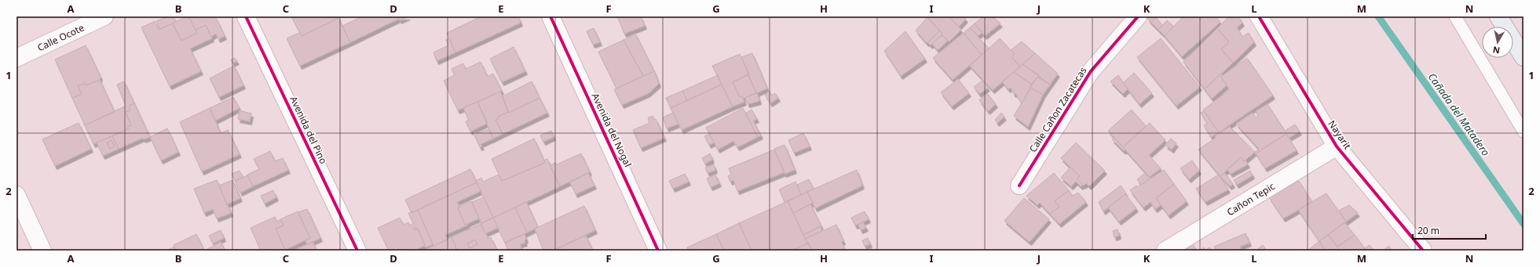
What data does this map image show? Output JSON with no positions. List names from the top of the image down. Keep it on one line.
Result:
{"streets":{"street":["Calle Ocote","Calle Cañon Zacatecas","Avenida del Pino","Avenida del Nogal","Nayarit","Cañon Tepic"]},"crossings":[["Nayarit","Cañon Tepic"]],"water":["Cañada del Matadero"],"scale_bar":"20 m","north":"bottom","grid":{"columns":["A","B","C","D","E","F","G","H","I","J","K","L","M","N"],"rows":["1","2"]}}
